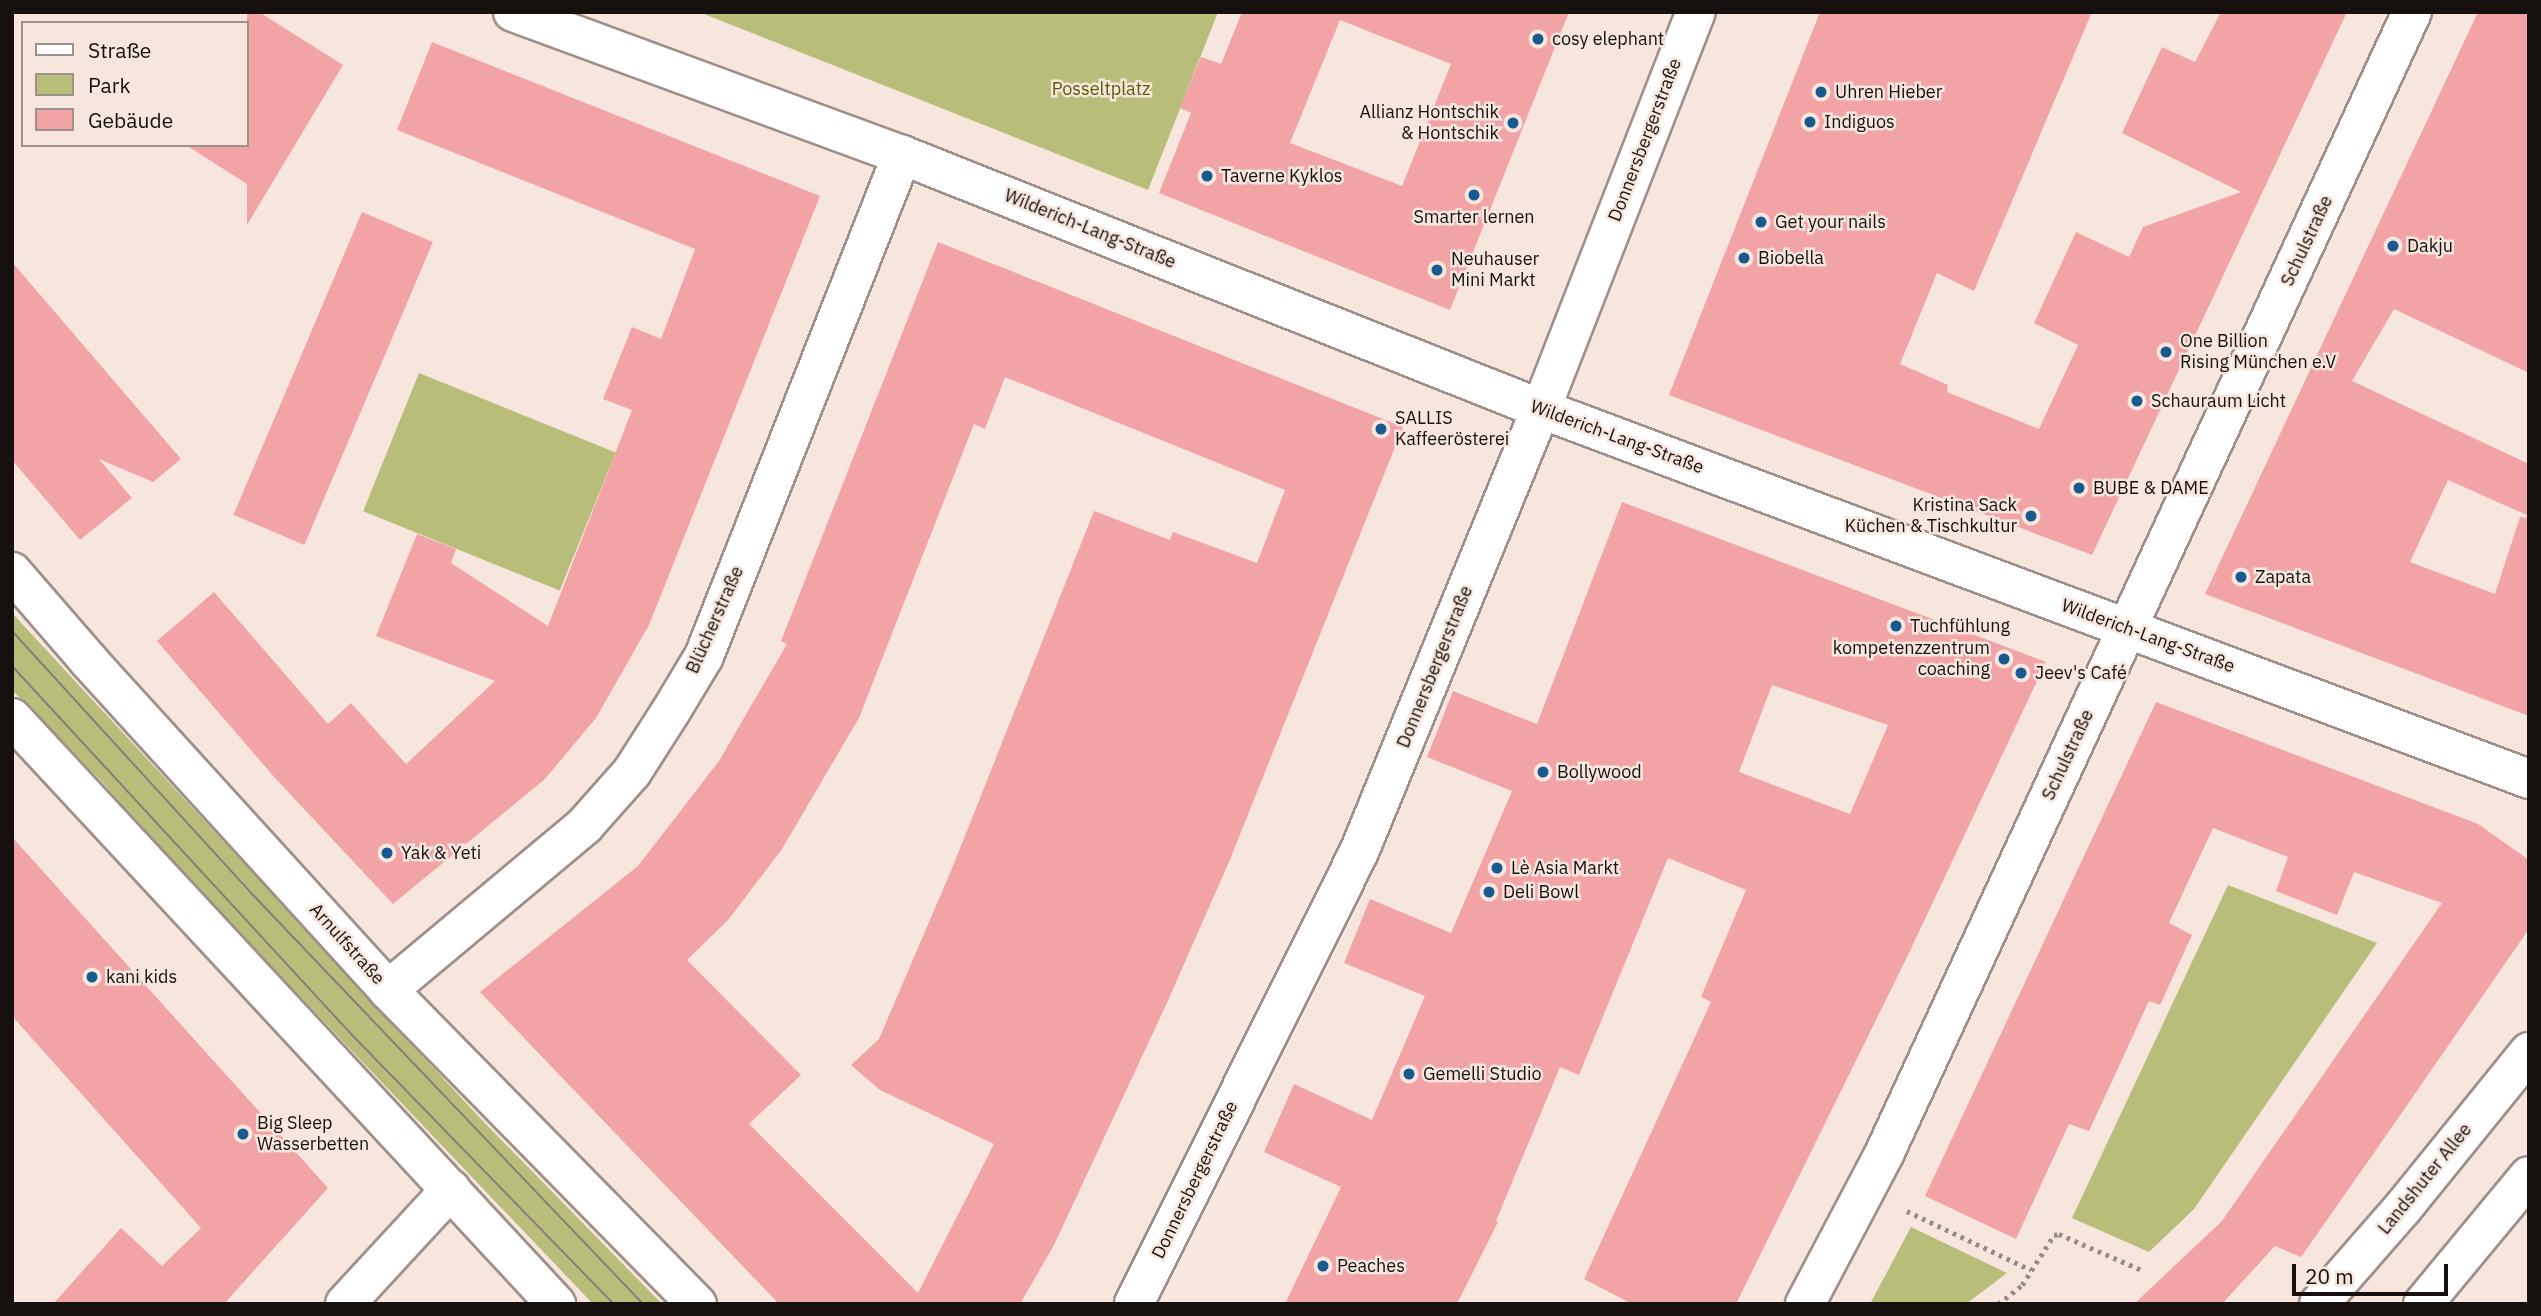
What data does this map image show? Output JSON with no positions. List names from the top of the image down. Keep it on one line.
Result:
{"streets":{"main road":["Donnersbergerstraße","Wilderich-Lang-Straße","Schulstraße","Blücherstraße","Arnulfstraße","Landshuter Allee"]},"crossings":[["Donnersbergerstraße","Wilderich-Lang-Straße"],["Wilderich-Lang-Straße","Schulstraße"],["Wilderich-Lang-Straße","Blücherstraße"],["Blücherstraße","Arnulfstraße"]],"parks":["Posseltplatz"],"places":["cosy elephant","Uhren Hieber","Indiguos","Allianz Hontschik & Hontschik","Taverne Kyklos","Smarter lernen","Get your nails","Dakju","Biobella","Neuhauser Mini Markt","One Billion Rising München e.V","Schauraum Licht","SALLIS Kaffeerösterei","BUBE & DAME","Kristina Sack Küchen & Tischkultur","Zapata","Tuchfühlung","kompetenzzentrum coaching","Jeev's Café","Bollywood","Yak & Yeti","Lè Asia Markt","Deli Bowl","kani kids","Gemelli Studio","Big Sleep Wasserbetten","Peaches"],"legend":["Straße","Park","Gebäude"],"scale_bar":"20 m"}
